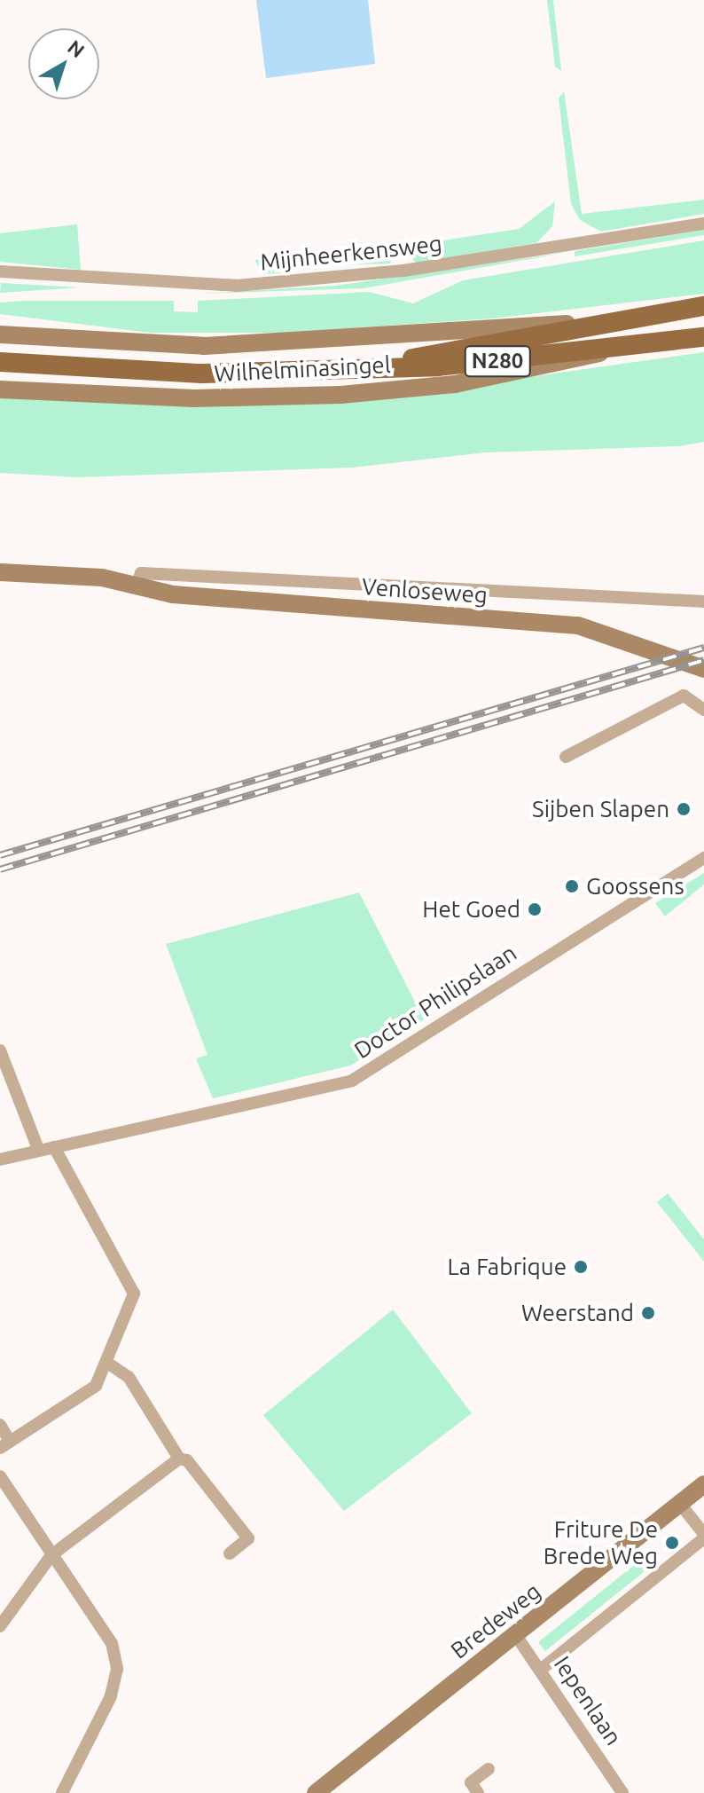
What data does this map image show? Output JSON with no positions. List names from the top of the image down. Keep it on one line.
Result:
{"streets":{"main road":["N280","Wilhelminasingel"],"street":["Mijnheerkensweg","Venloseweg","Doctor Philipslaan","Bredeweg","Iepenlaan"]},"crossings":[["Bredeweg","Iepenlaan"]],"places":["Sijben Slapen","Goossens","Het Goed","La Fabrique","Weerstand","Friture De Brede Weg"],"north":"top right"}
